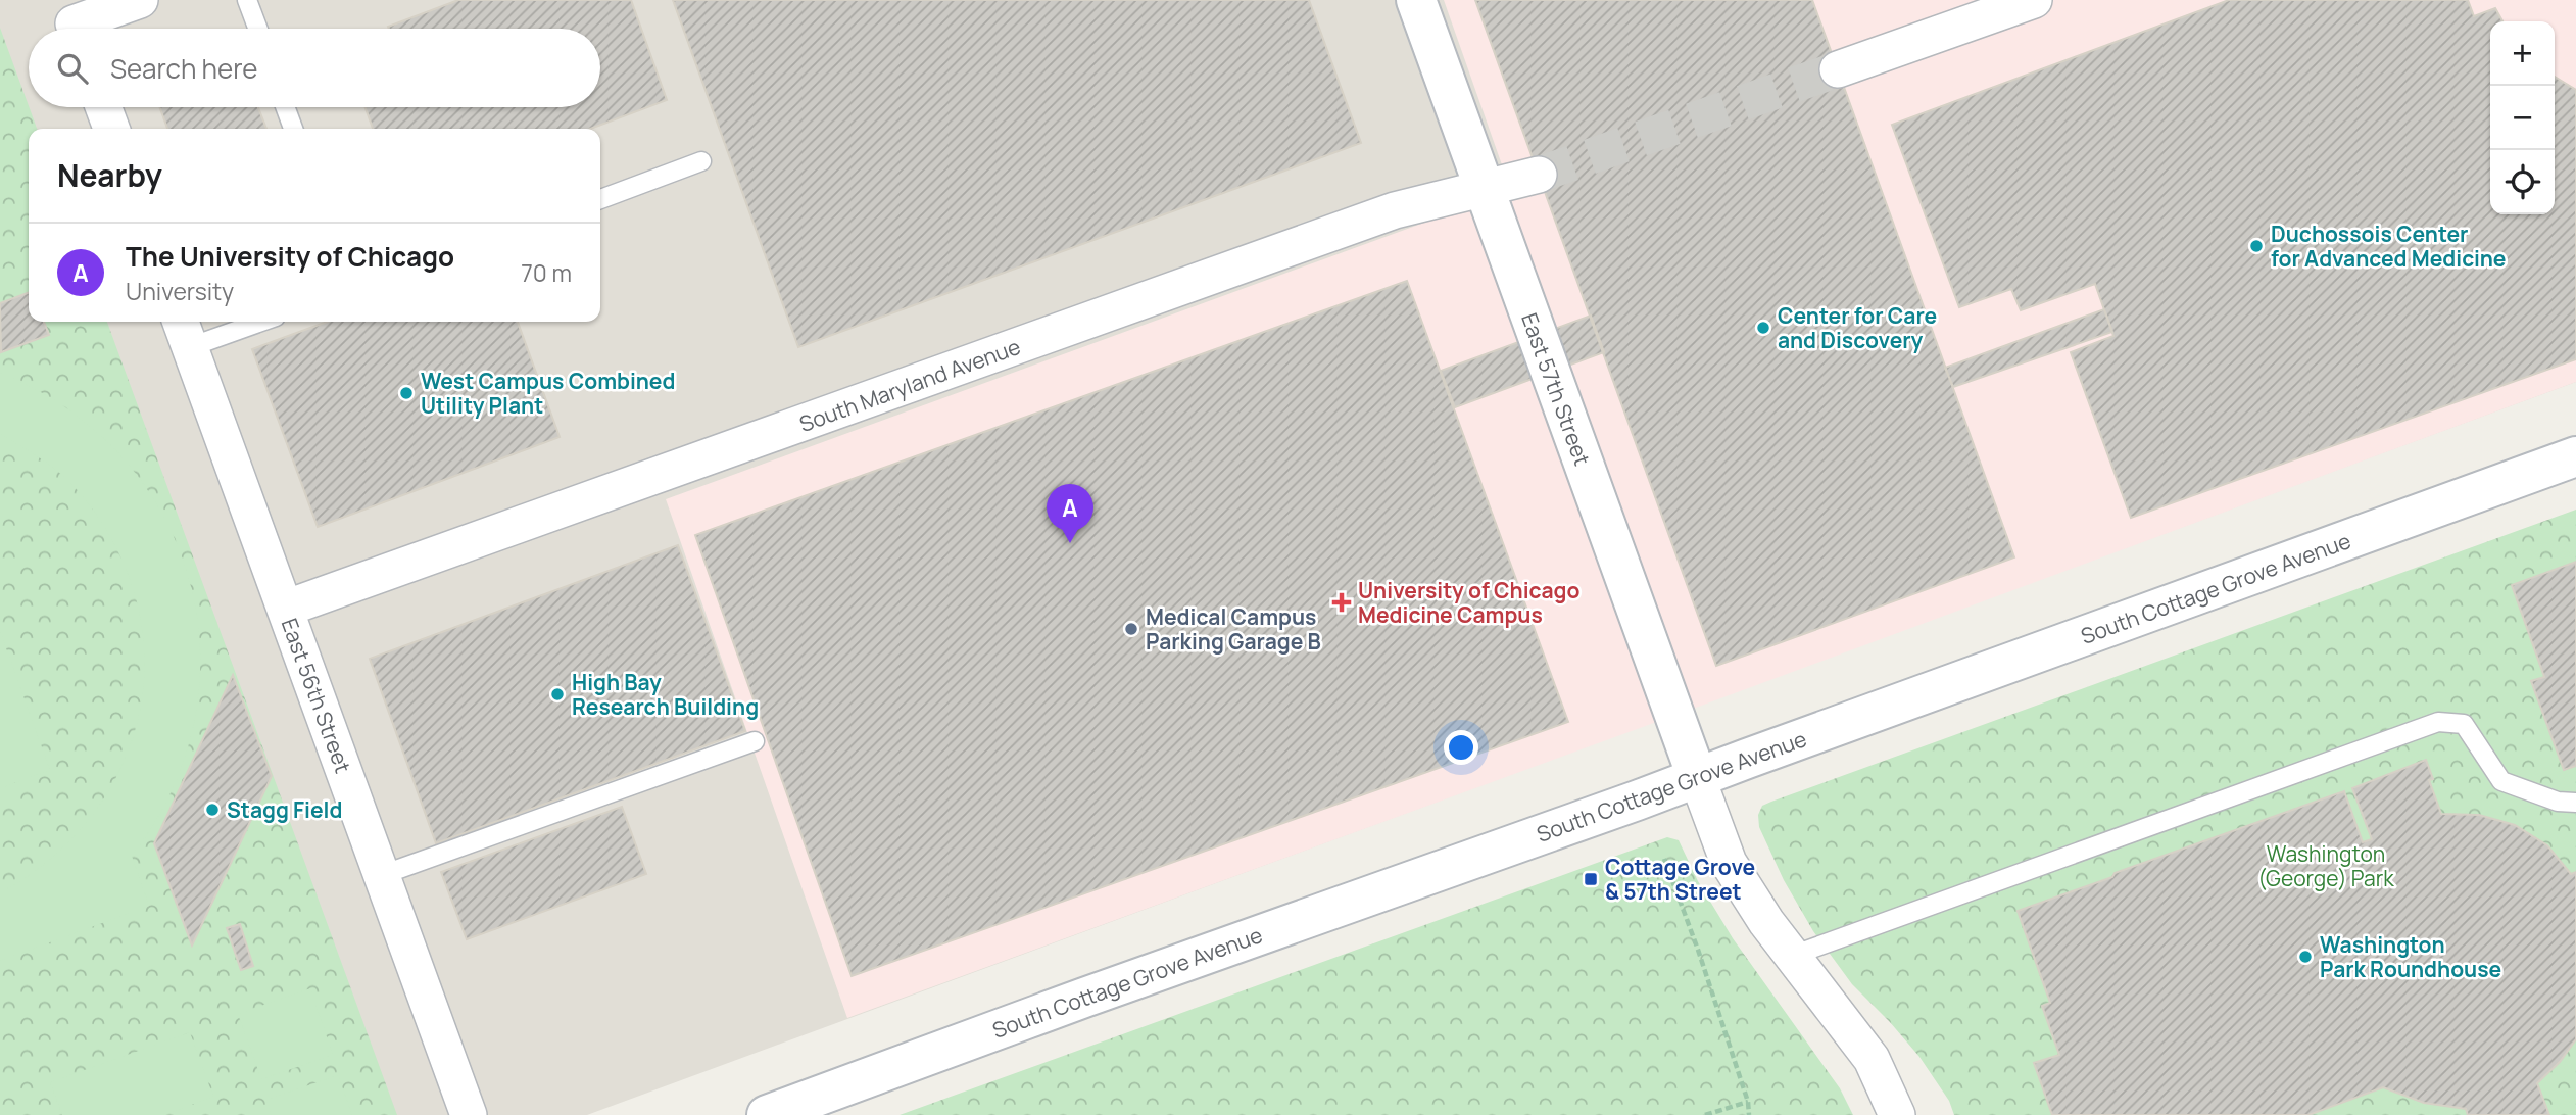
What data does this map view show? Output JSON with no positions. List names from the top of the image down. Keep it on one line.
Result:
{"streets":{"main road":["East 57th Street","South Cottage Grove Avenue"],"street":["South Maryland Avenue","East 56th Street"]},"crossings":[["South Maryland Avenue","East 57th Street"],["South Maryland Avenue","East 56th Street"],["East 57th Street","South Cottage Grove Avenue"]],"parks":["Washington (George) Park"],"places":{"other":["Duchossois Center for Advanced Medicine","Center for Care and Discovery","West Campus Combined Utility Plant","Medical Campus Parking Garage B","High Bay Research Building","Stagg Field","Washington Park Roundhouse"],"health":["University of Chicago Medicine Campus"],"transit":["Cottage Grove & 57th Street"]},"page":{"map_buttons":["+","−"],"search":"Search here","heading":"Nearby","list":[{"mark":"A","name":"The University of Chicago","note":"University","value":"70 m"}],"pins":"A"}}
